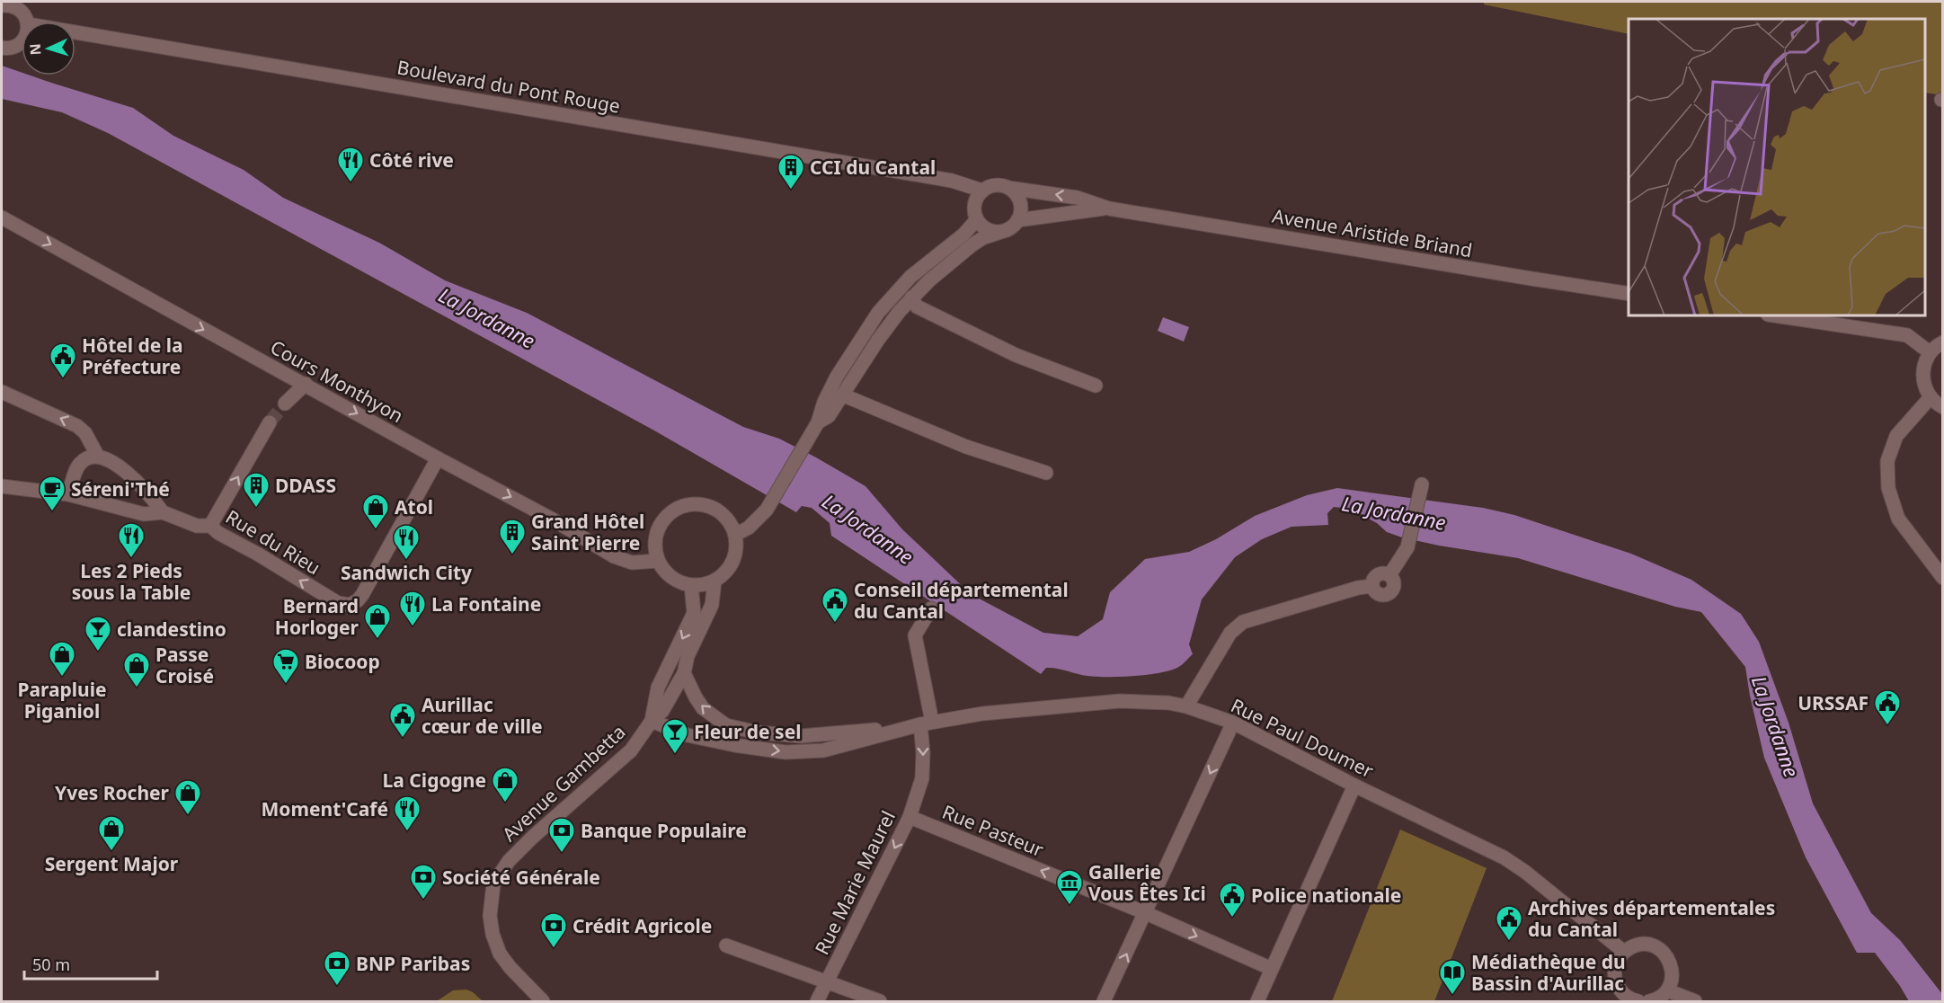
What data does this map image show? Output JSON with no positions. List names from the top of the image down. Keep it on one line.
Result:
{"streets":{"main road":["Boulevard du Pont Rouge","Avenue Aristide Briand","Cours Monthyon","Rue du Rieu","Rue Paul Doumer","Avenue Gambetta","Rue Pasteur","Rue Marie Maurel"]},"crossings":[["Boulevard du Pont Rouge","Avenue Aristide Briand"],["Cours Monthyon","Rue du Rieu"],["Cours Monthyon","Avenue Gambetta"],["Rue Paul Doumer","Avenue Gambetta"],["Rue Paul Doumer","Rue Marie Maurel"],["Rue Pasteur","Rue Marie Maurel"]],"one_way":["Cours Monthyon","Rue Marie Maurel"],"water":["La Jordanne"],"places":{"restaurant":["Côté rive","Les 2 Pieds sous la Table","Sandwich City","La Fontaine","Moment'Café"],"building":["CCI du Cantal","DDASS","Grand Hôtel Saint Pierre"],"public building":["Hôtel de la Préfecture","Conseil départemental du Cantal","URSSAF","Aurillac cœur de ville","Police nationale","Archives départementales du Cantal"],"cafe":["Séreni'Thé"],"shop":["Atol","Bernard Horloger","Parapluie Piganiol","Passe Croisé","La Cigogne","Yves Rocher","Sergent Major"],"bar":["clandestino","Fleur de sel"],"supermarket":["Biocoop"],"bank":["Banque Populaire","Société Générale","Crédit Agricole","BNP Paribas"],"museum":["Gallerie Vous Êtes Ici"],"library":["Médiathèque du Bassin d'Aurillac"]},"scale_bar":"50 m","north":"left"}
